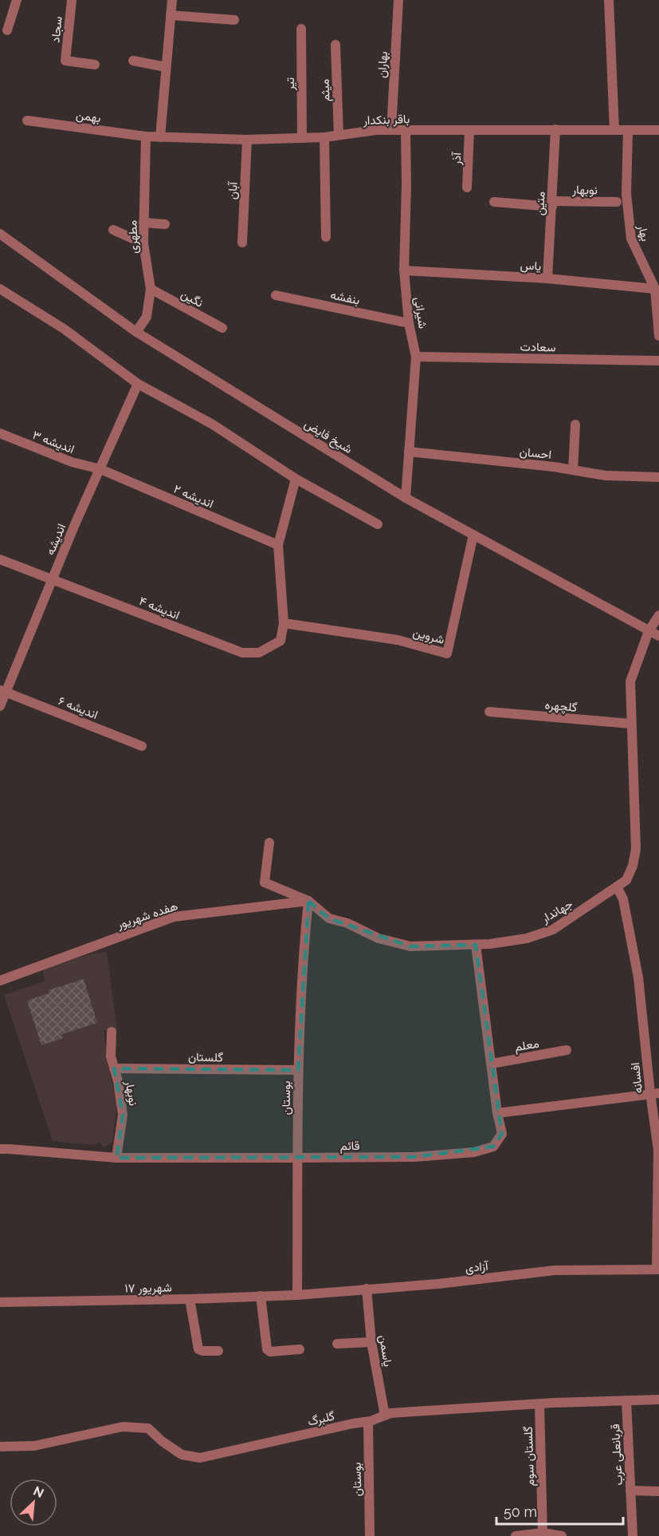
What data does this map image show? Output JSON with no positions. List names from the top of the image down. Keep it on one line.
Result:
{"streets":{"street":["سجاد","بهاران","تیر","میثم","بهمن","باقر بنکدار","آذر","نوبهار","آبان","متین","بهار","مطهری","یاس","بنفشه","نگین","شیرانی","سعادت","شیخ فایض","اندیشه ۳","احسان","اندیشه ۲","اندیشه","اندیشه ۴","شروین","گلچهره","اندیشه ۶","جهاندار","هفده شهریور","معلم","گلستان","افسانه","بوستان","قائم","آزادی","۱۷ شهریور","یاسمن","گلبرگ","قربانعلی عرب","گلستان سوم"]},"crossings":[["بهاران","باقر بنکدار"],["تیر","باقر بنکدار"],["میثم","باقر بنکدار"],["بهمن","باقر بنکدار"],["بهمن","مطهری"],["باقر بنکدار","آذر"],["باقر بنکدار","آبان"],["باقر بنکدار","متین"],["باقر بنکدار","بهار"],["باقر بنکدار","مطهری"],["باقر بنکدار","شیرانی"],["نوبهار","متین"],["نوبهار","گلستان"],["نوبهار","قائم"],["متین","یاس"],["بهار","یاس"],["مطهری","نگین"],["مطهری","شیخ فایض"],["یاس","شیرانی"],["بنفشه","شیرانی"],["شیرانی","سعادت"],["شیرانی","شیخ فایض"],["شیرانی","احسان"],["شیخ فایض","شروین"],["شیخ فایض","جهاندار"],["اندیشه ۳","اندیشه ۲"],["اندیشه ۳","اندیشه"],["اندیشه ۲","اندیشه"],["اندیشه","اندیشه ۴"],["اندیشه","اندیشه ۶"],["اندیشه ۴","شروین"],["گلچهره","جهاندار"],["جهاندار","هفده شهریور"],["جهاندار","افسانه"],["جهاندار","بوستان"],["جهاندار","قائم"],["هفده شهریور","بوستان"],["معلم","قائم"],["گلستان","بوستان"],["افسانه","آزادی"],["بوستان","قائم"],["بوستان","آزادی"],["بوستان","۱۷ شهریور"],["بوستان","گلبرگ"],["آزادی","۱۷ شهریور"],["آزادی","یاسمن"],["یاسمن","گلبرگ"],["گلبرگ","قربانعلی عرب"],["گلبرگ","گلستان سوم"]],"scale_bar":"50 m","north":"top right"}
